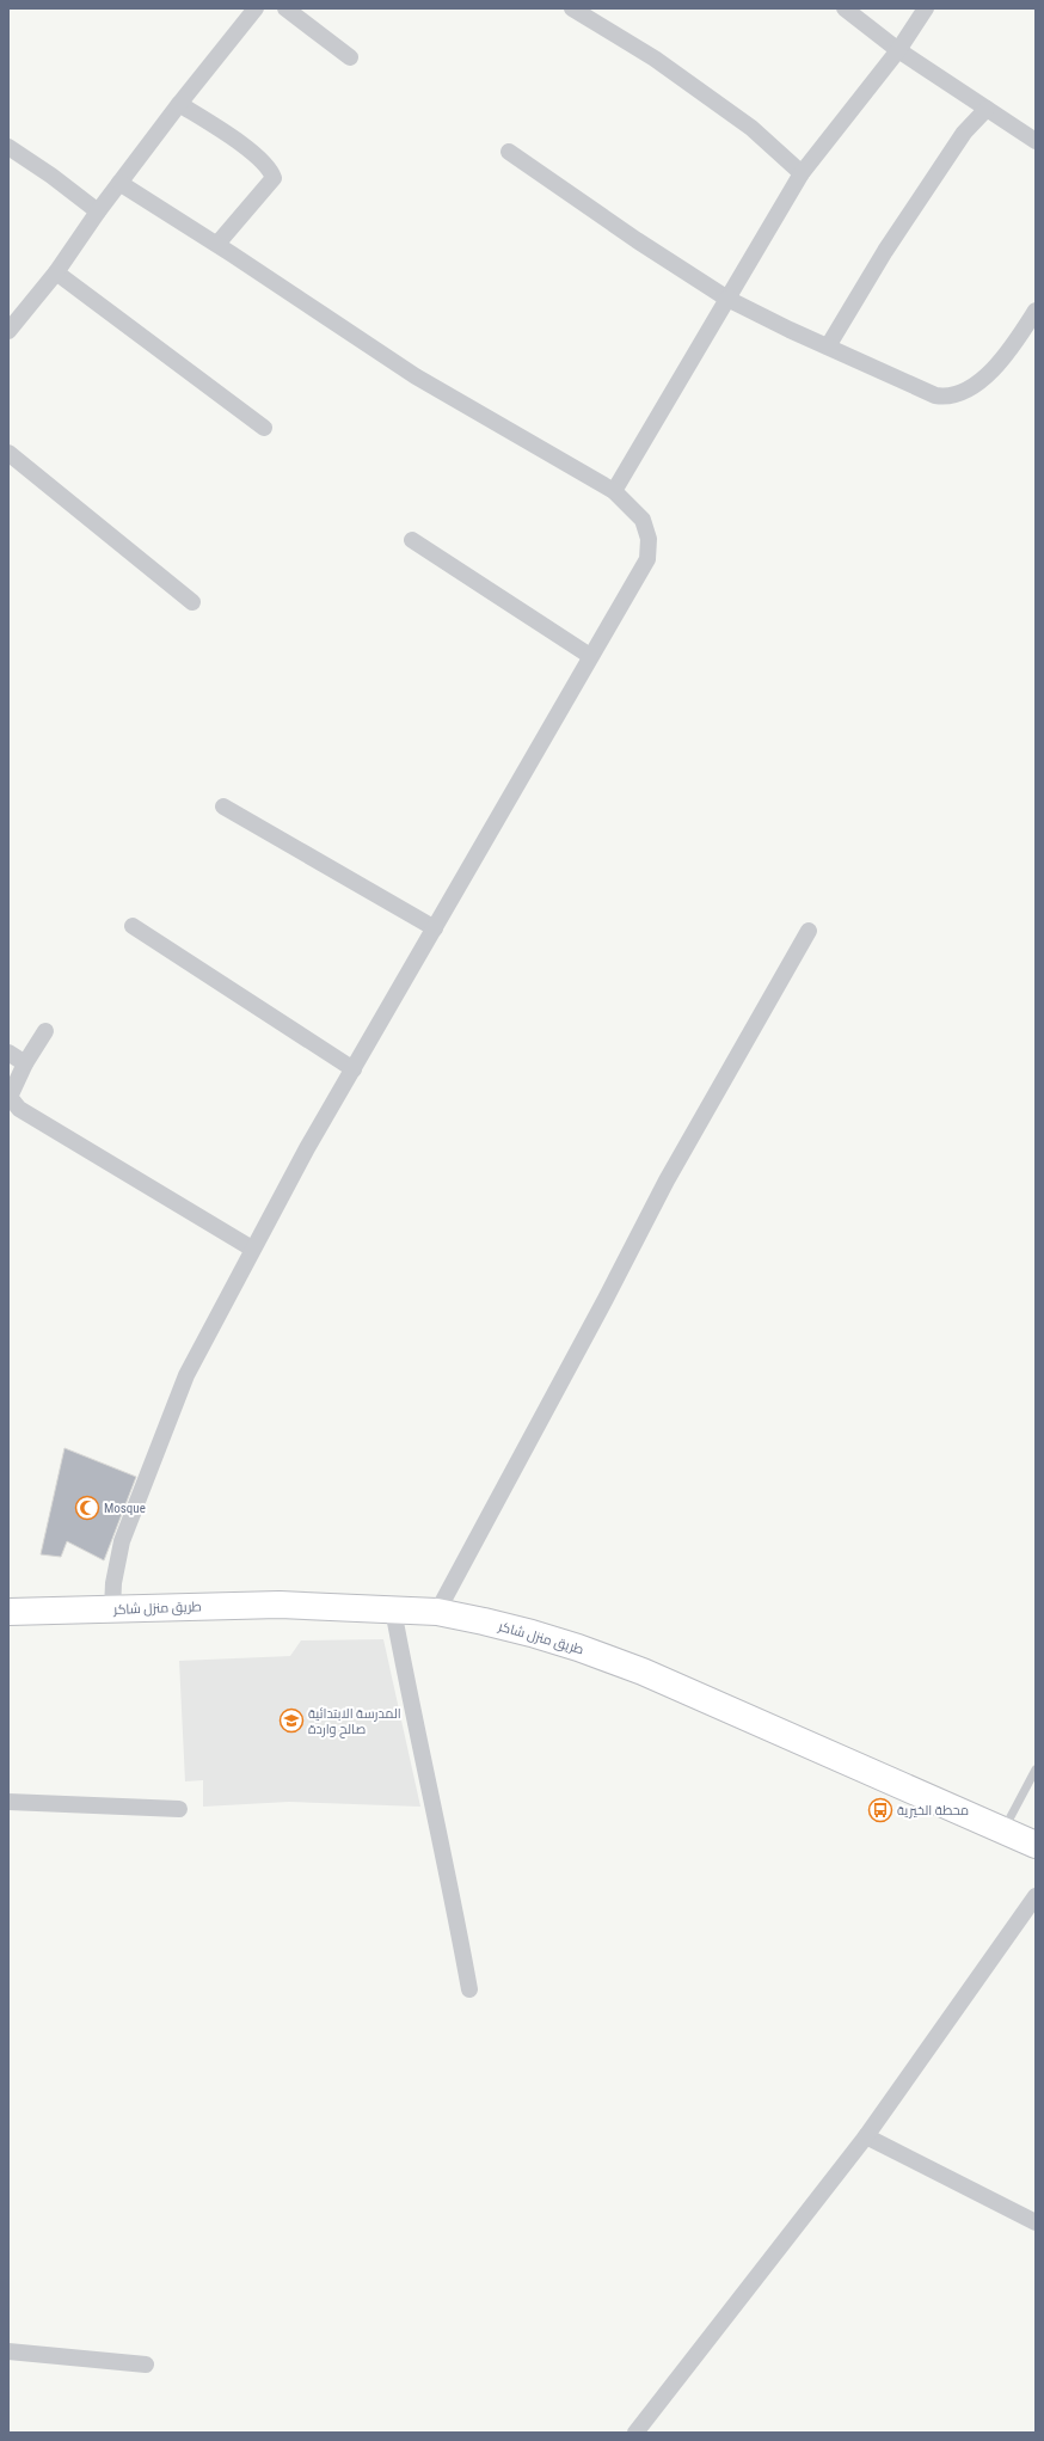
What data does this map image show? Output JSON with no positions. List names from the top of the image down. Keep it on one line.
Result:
{"streets":{"main road":["طريق منزل شاكر"]},"places":{"mosque":["Mosque"],"school or university":["المدرسة الابتدائية صالح واردة"],"bus stop":["محطة الخيرية"]}}
